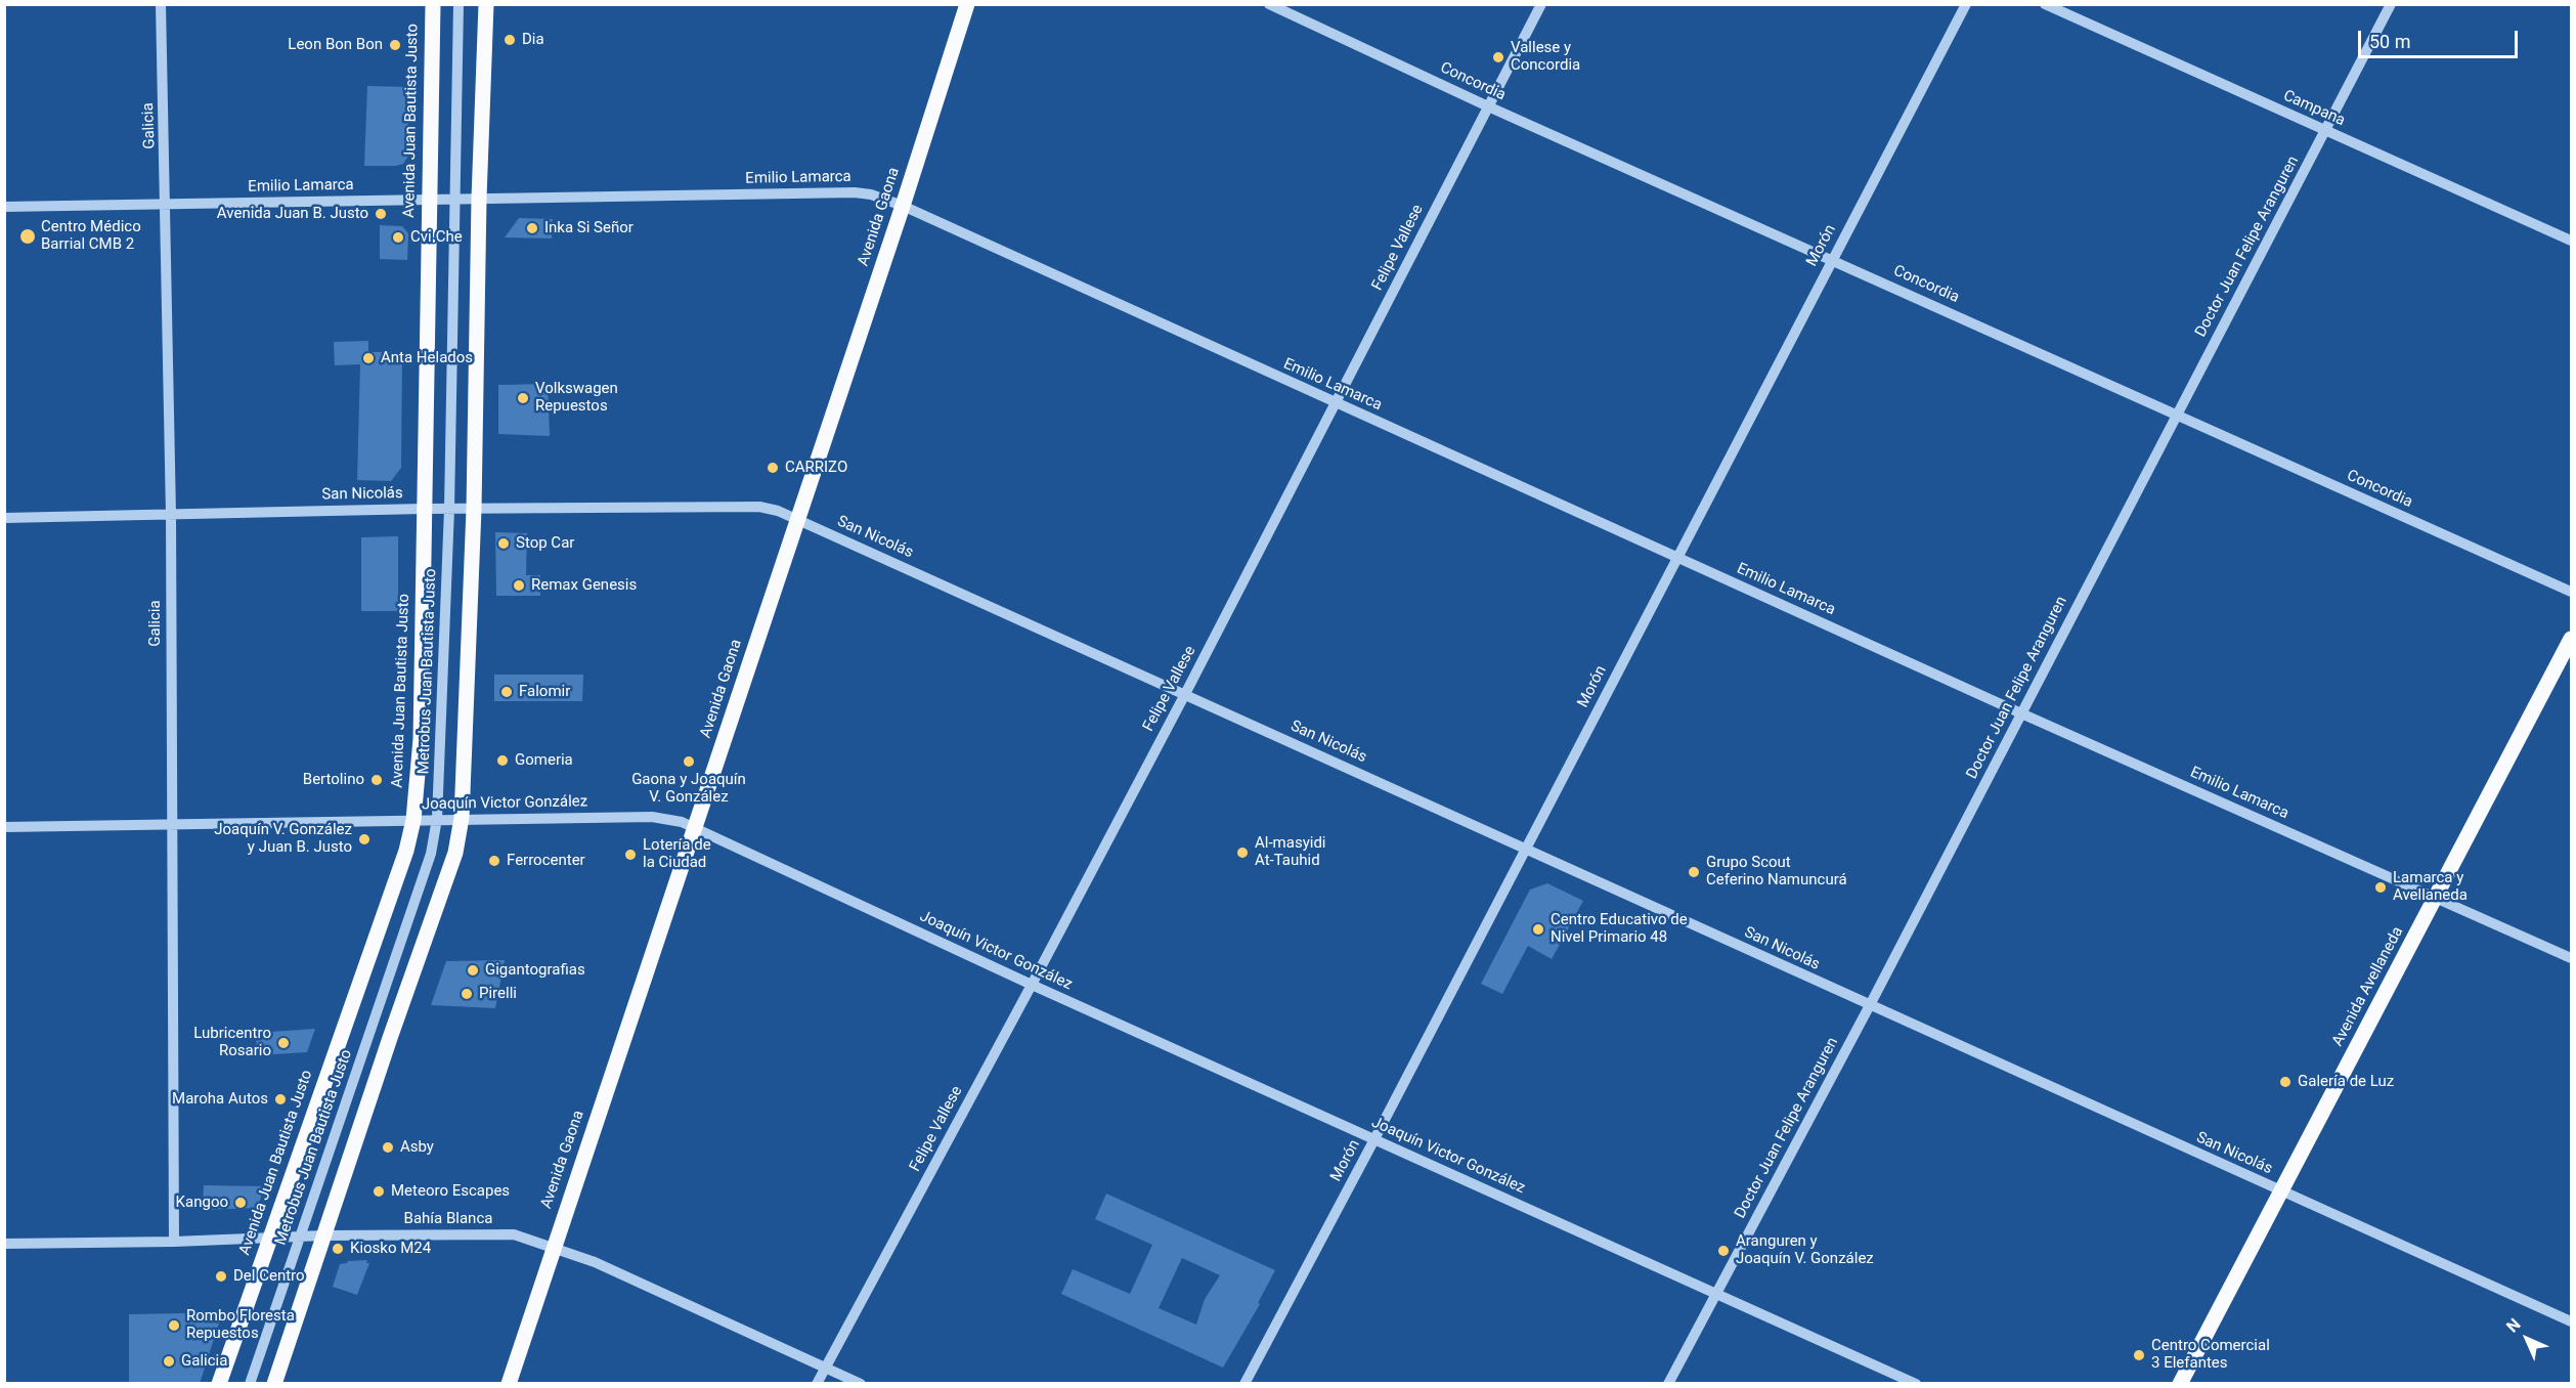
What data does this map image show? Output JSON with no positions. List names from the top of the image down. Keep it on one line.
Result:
{"streets":{"main road":["Avenida Juan Bautista Justo","Avenida Gaona","Avenida Avellaneda"],"street":["Concordia","Campana","Galicia","Emilio Lamarca","Morón","Doctor Juan Felipe Aranguren","Felipe Vallese","San Nicolás","Metrobus Juan Bautista Justo","Joaquín Victor González","Bahía Blanca"]},"crossings":[["Concordia","Morón"],["Concordia","Doctor Juan Felipe Aranguren"],["Concordia","Felipe Vallese"],["Campana","Doctor Juan Felipe Aranguren"],["Avenida Juan Bautista Justo","Emilio Lamarca"],["Avenida Juan Bautista Justo","San Nicolás"],["Avenida Juan Bautista Justo","Joaquín Victor González"],["Avenida Juan Bautista Justo","Bahía Blanca"],["Galicia","Emilio Lamarca"],["Galicia","San Nicolás"],["Galicia","Joaquín Victor González"],["Galicia","Bahía Blanca"],["Emilio Lamarca","Avenida Gaona"],["Emilio Lamarca","Morón"],["Emilio Lamarca","Doctor Juan Felipe Aranguren"],["Emilio Lamarca","Felipe Vallese"],["Emilio Lamarca","Metrobus Juan Bautista Justo"],["Emilio Lamarca","Avenida Avellaneda"],["Avenida Gaona","San Nicolás"],["Avenida Gaona","Joaquín Victor González"],["Avenida Gaona","Bahía Blanca"],["Morón","San Nicolás"],["Morón","Joaquín Victor González"],["Doctor Juan Felipe Aranguren","San Nicolás"],["Doctor Juan Felipe Aranguren","Joaquín Victor González"],["Felipe Vallese","San Nicolás"],["Felipe Vallese","Joaquín Victor González"],["Felipe Vallese","Bahía Blanca"],["San Nicolás","Metrobus Juan Bautista Justo"],["San Nicolás","Avenida Avellaneda"],["Metrobus Juan Bautista Justo","Joaquín Victor González"],["Metrobus Juan Bautista Justo","Bahía Blanca"]],"places":["Dia","Leon Bon Bon","Vallese y Concordia","Avenida Juan B. Justo","Inka Si Señor","Centro Médico Barrial CMB 2","Cvi.Che","Anta Helados","Volkswagen Repuestos","CARRIZO","Stop Car","Remax Genesis","Falomir","Gomeria","Gaona y Joaquín V. González","Bertolino","Joaquín V. González y Juan B. Justo","Al-masyidi At-Tauhid","Lotería de la Ciudad","Ferrocenter","Grupo Scout Ceferino Namuncurá","Lamarca y Avellaneda","Centro Educativo de Nivel Primario 48","Gigantografias","Pirelli","Lubricentro Rosario","Galería de Luz","Maroha Autos","Asby","Meteoro Escapes","Kangoo","Kiosko M24","Aranguren y Joaquín V. González","Del Centro","Rombo Floresta Repuestos","Centro Comercial 3 Elefantes","Galicia"],"scale_bar":"50 m","north":"top left"}
